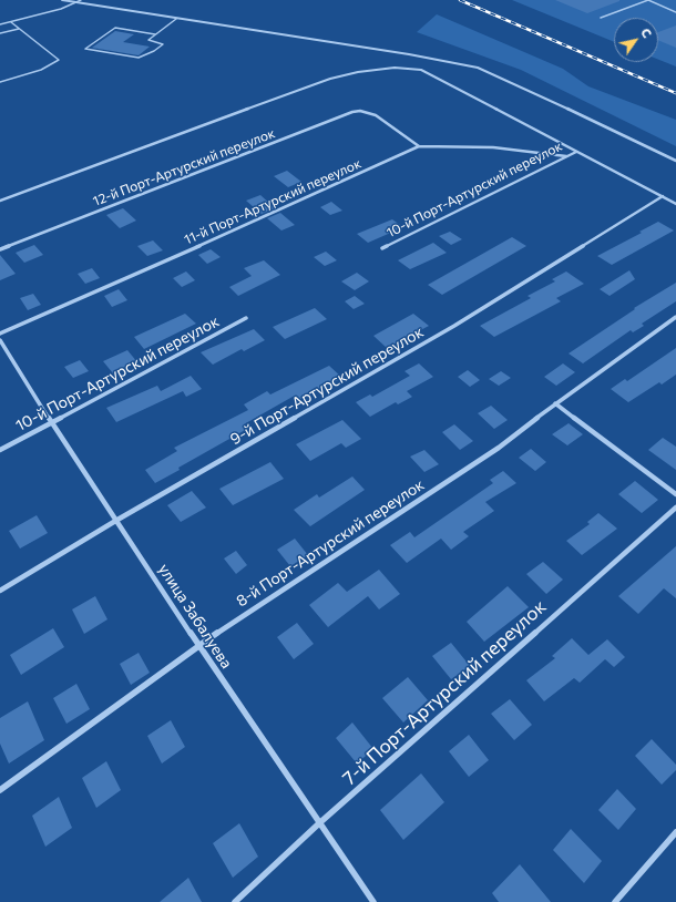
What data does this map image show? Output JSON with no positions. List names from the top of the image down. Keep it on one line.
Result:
{"streets":{"street":["12-й Порт-Артурский переулок","10-й Порт-Артурский переулок","11-й Порт-Артурский переулок","9-й Порт-Артурский переулок","8-й Порт-Артурский переулок","улица Забалуева","7-й Порт-Артурский переулок"]},"crossings":[["12-й Порт-Артурский переулок","11-й Порт-Артурский переулок"],["10-й Порт-Артурский переулок","11-й Порт-Артурский переулок"],["10-й Порт-Артурский переулок","улица Забалуева"],["9-й Порт-Артурский переулок","улица Забалуева"],["8-й Порт-Артурский переулок","улица Забалуева"],["улица Забалуева","7-й Порт-Артурский переулок"]],"north":"top right"}
